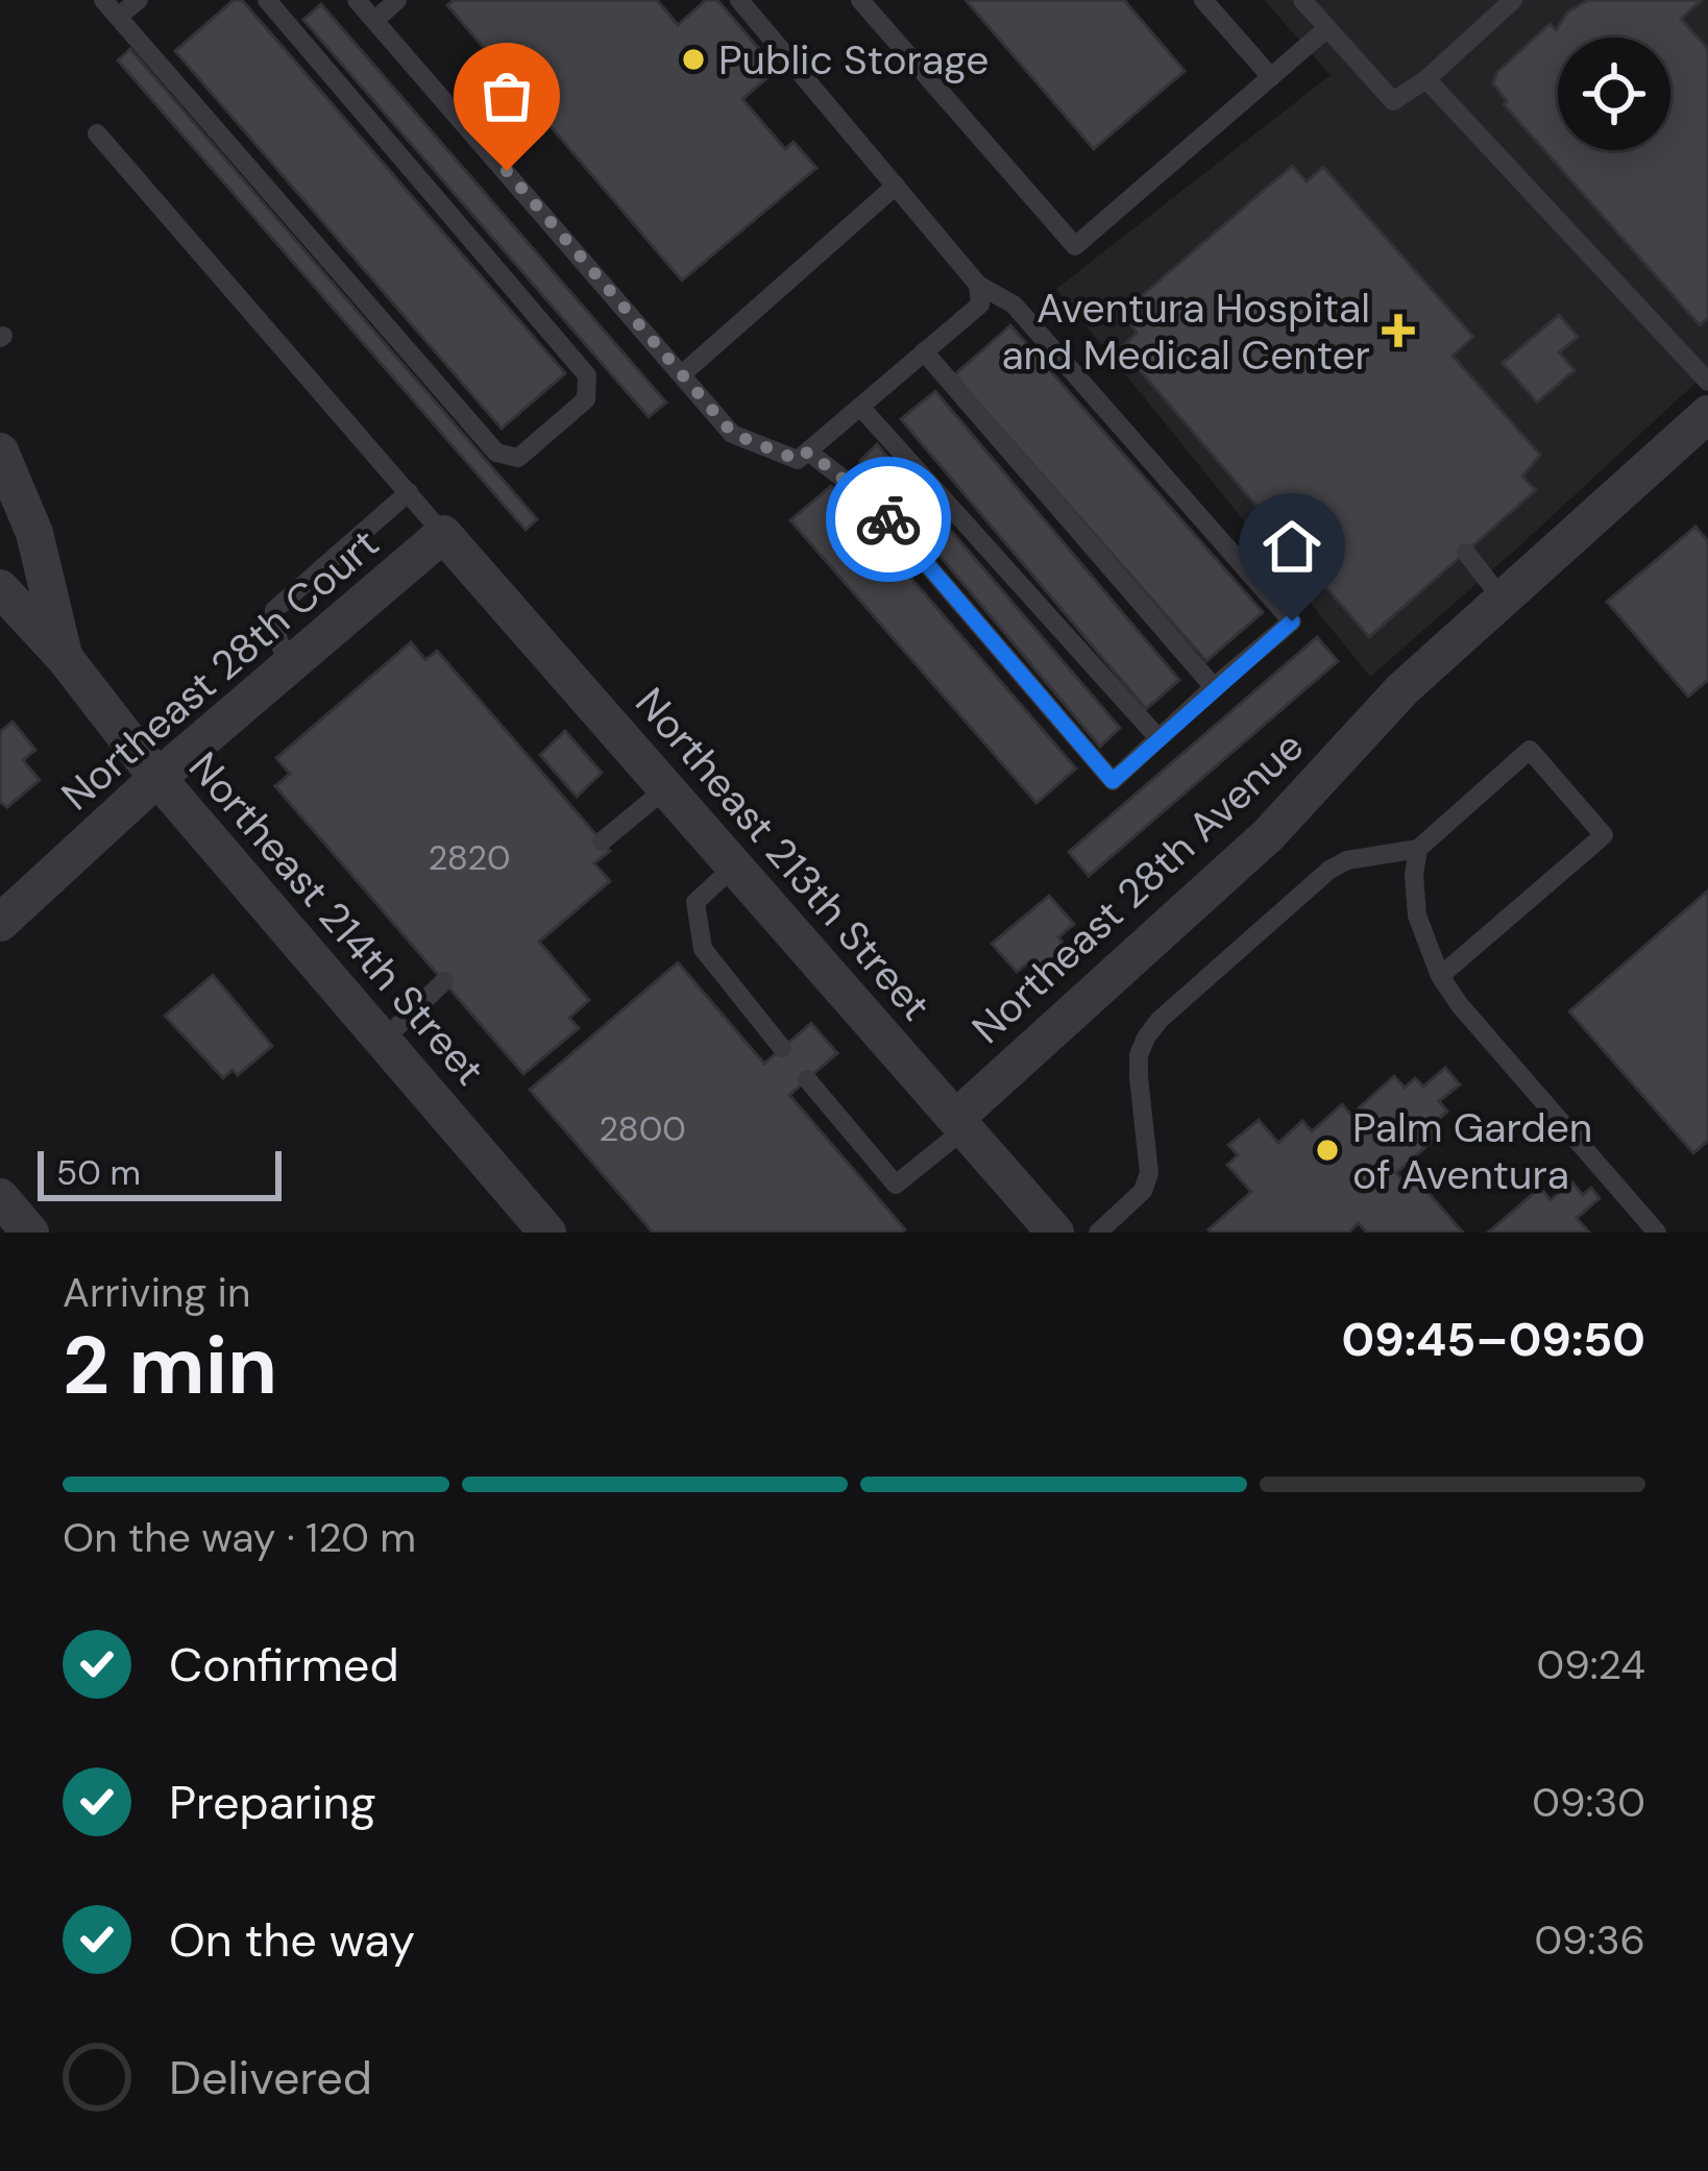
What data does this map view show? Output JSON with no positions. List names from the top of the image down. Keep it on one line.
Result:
{"streets":{"street":["Northeast 28th Court","Northeast 213th Street","Northeast 28th Avenue","Northeast 214th Street"]},"crossings":[["Northeast 28th Court","Northeast 213th Street"],["Northeast 28th Court","Northeast 214th Street"],["Northeast 213th Street","Northeast 28th Avenue"]],"places":{"other":["Public Storage","Palm Garden of Aventura"],"health":["Aventura Hospital and Medical Center"]},"house_numbers":["2820","2800"],"scale_bar":"50 m","page":{"scale":"50 m","heading":["2 min","Arriving in","09:45–09:50"],"bar":"On the way · 120 m","list":[["Confirmed","09:24"],["Preparing","09:30"],["On the way","09:36"],"Delivered"]}}
